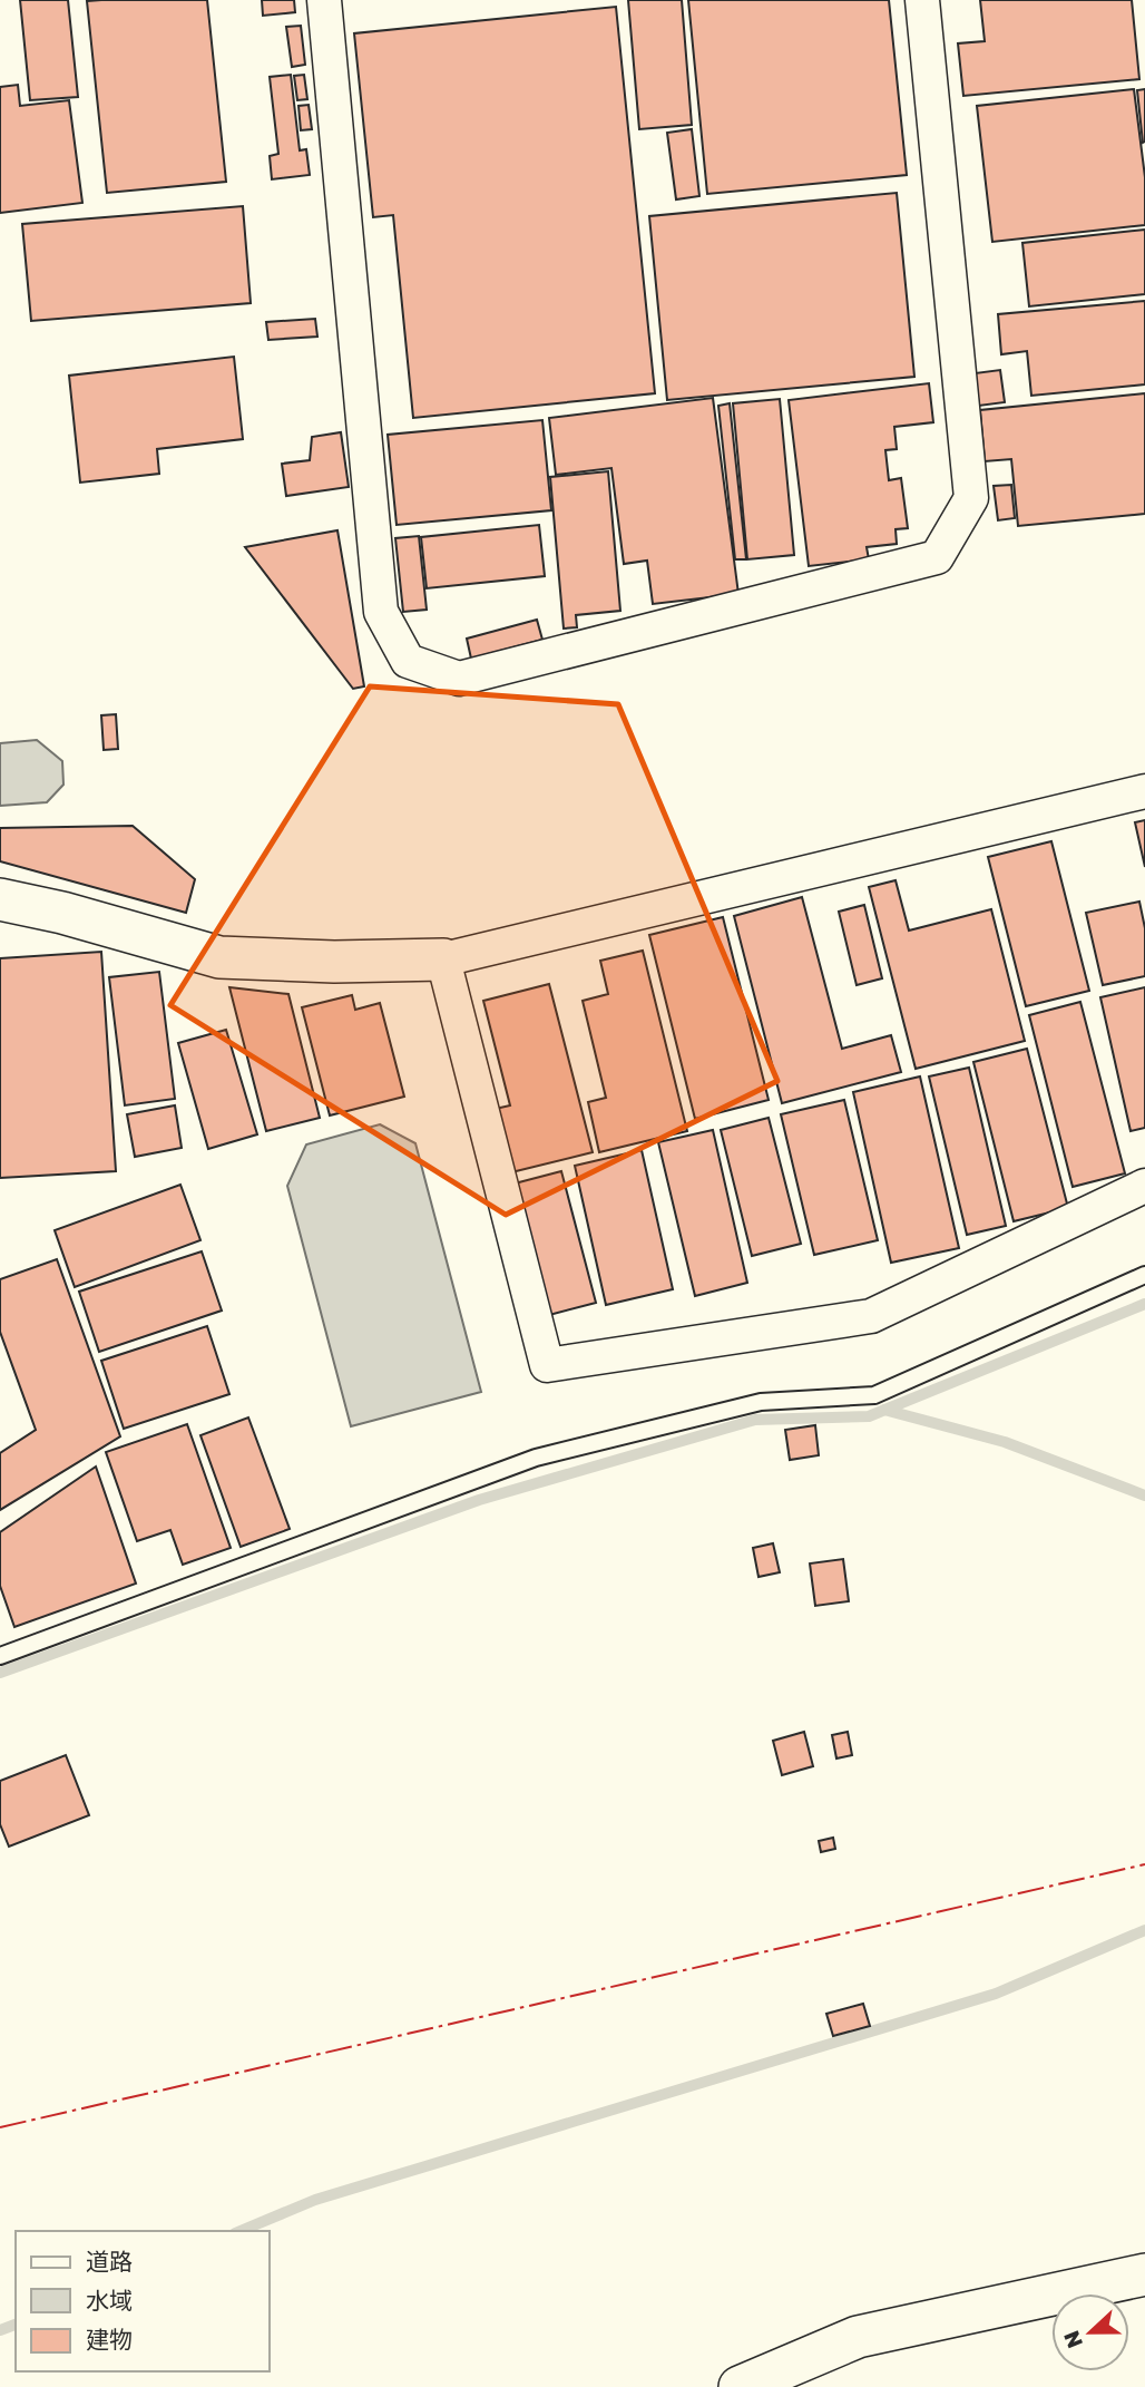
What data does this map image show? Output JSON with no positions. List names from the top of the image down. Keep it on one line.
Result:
{"legend":["道路","水域","建物"],"north":"left"}
